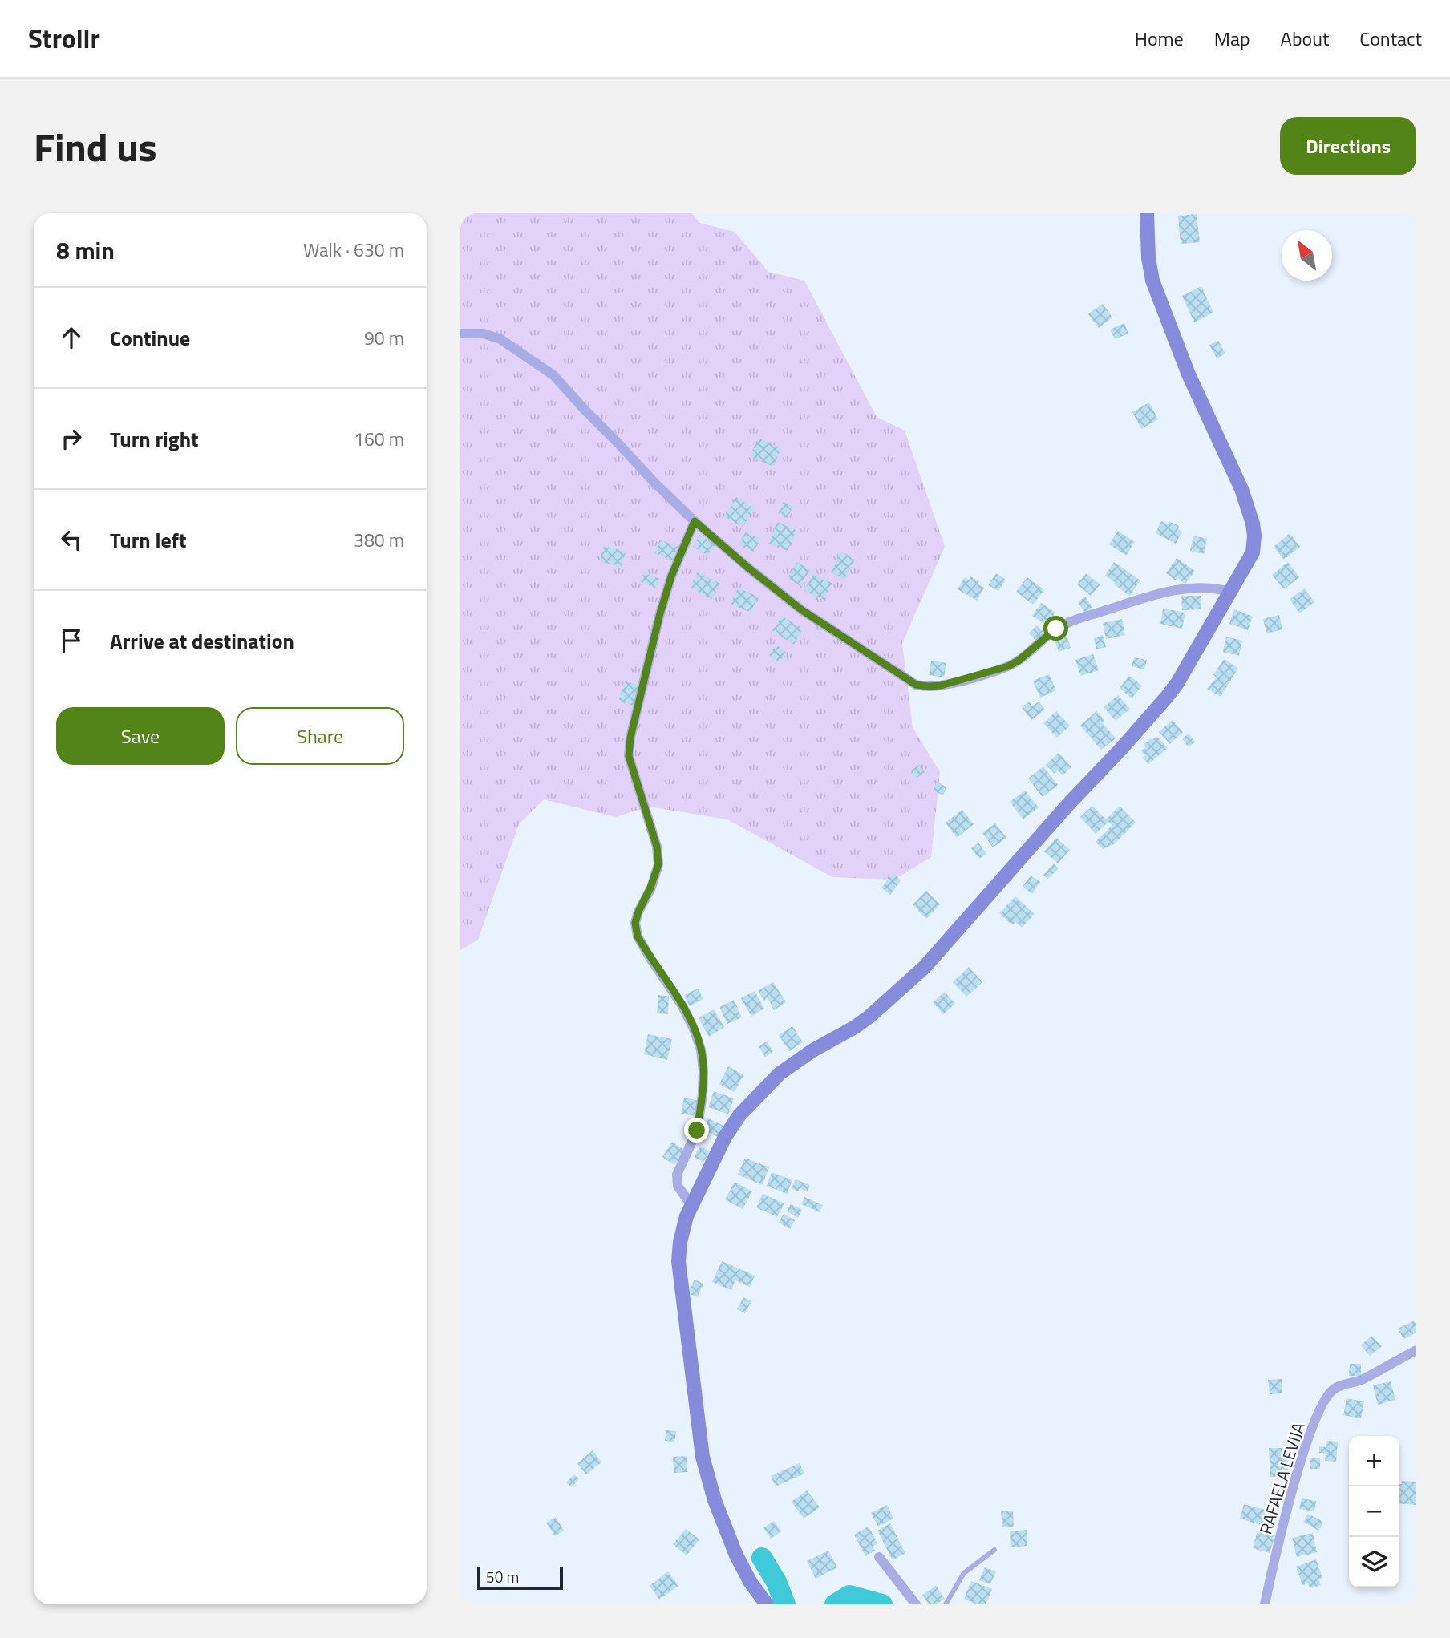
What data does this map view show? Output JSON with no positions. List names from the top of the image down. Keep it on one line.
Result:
{"streets":{"street":["RAFAELA LEVIJA"]},"scale_bar":"50 m","north":"top left","page":{"header":"Strollr","nav":["Home","Map","About","Contact"],"title":"Find us","buttons":["Directions",["Save","Share"]],"heading":["8 min","Walk · 630 m"],"list":[["Continue","90 m"],["Turn right","160 m"],["Turn left","380 m"],"Arrive at destination"],"map_buttons":["+","−"],"scale":"50 m"}}
